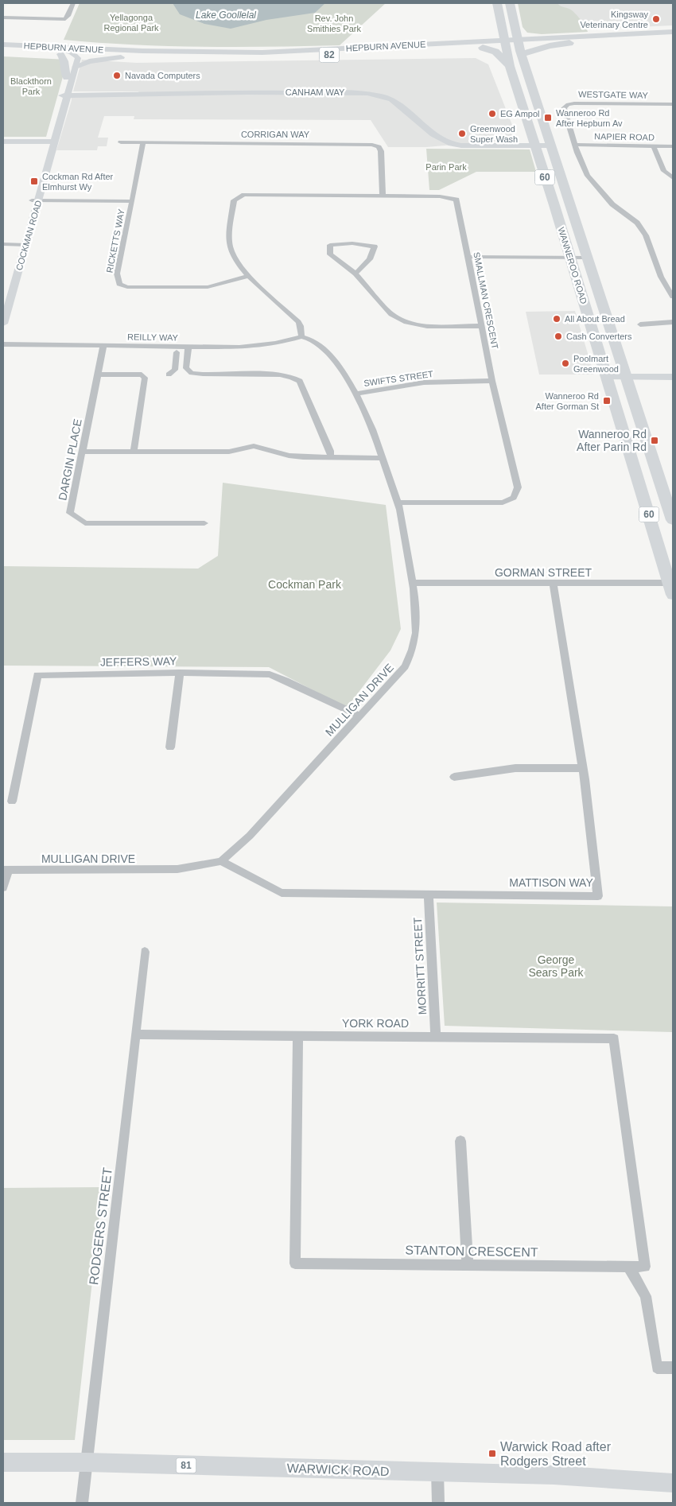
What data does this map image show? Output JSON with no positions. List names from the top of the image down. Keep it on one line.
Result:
{"streets":{"highway":["60","WANNEROO ROAD"],"main road":["HEPBURN AVENUE","82","CANHAM WAY","COCKMAN ROAD","81","WARWICK ROAD"],"street":["WESTGATE WAY","CORRIGAN WAY","NAPIER ROAD","RICKETTS WAY","SMALLMAN CRESCENT","REILLY WAY","SWIFTS STREET","DARGIN PLACE","GORMAN STREET","JEFFERS WAY","MULLIGAN DRIVE","MATTISON WAY","MORRITT STREET","YORK ROAD","RODGERS STREET","STANTON CRESCENT"]},"crossings":[["HEPBURN AVENUE","COCKMAN ROAD"],["CANHAM WAY","COCKMAN ROAD"],["CANHAM WAY","WANNEROO ROAD"],["WESTGATE WAY","NAPIER ROAD"],["CORRIGAN WAY","RICKETTS WAY"],["CORRIGAN WAY","SMALLMAN CRESCENT"],["RICKETTS WAY","SMALLMAN CRESCENT"],["WANNEROO ROAD","GORMAN STREET"],["SMALLMAN CRESCENT","SWIFTS STREET"],["SMALLMAN CRESCENT","MULLIGAN DRIVE"],["REILLY WAY","DARGIN PLACE"],["REILLY WAY","MULLIGAN DRIVE"],["SWIFTS STREET","MULLIGAN DRIVE"],["GORMAN STREET","MULLIGAN DRIVE"],["GORMAN STREET","MATTISON WAY"],["JEFFERS WAY","MULLIGAN DRIVE"],["MULLIGAN DRIVE","MATTISON WAY"],["MATTISON WAY","MORRITT STREET"],["MORRITT STREET","YORK ROAD"],["YORK ROAD","RODGERS STREET"],["YORK ROAD","STANTON CRESCENT"],["RODGERS STREET","WARWICK ROAD"]],"water":["Lake Goollelal"],"parks":["Yellagonga Regional Park","Rev. John Smithies Park","Blackthorn Park","Parin Park","Cockman Park","George Sears Park"],"places":{"other":["Kingsway Veterinary Centre","Navada Computers","EG Ampol","Greenwood Super Wash","All About Bread","Cash Converters","Poolmart Greenwood"],"transit":["Wanneroo Rd After Hepburn Av","Cockman Rd After Elmhurst Wy","Wanneroo Rd After Gorman St","Wanneroo Rd After Parin Rd","Warwick Road after Rodgers Street"]}}
